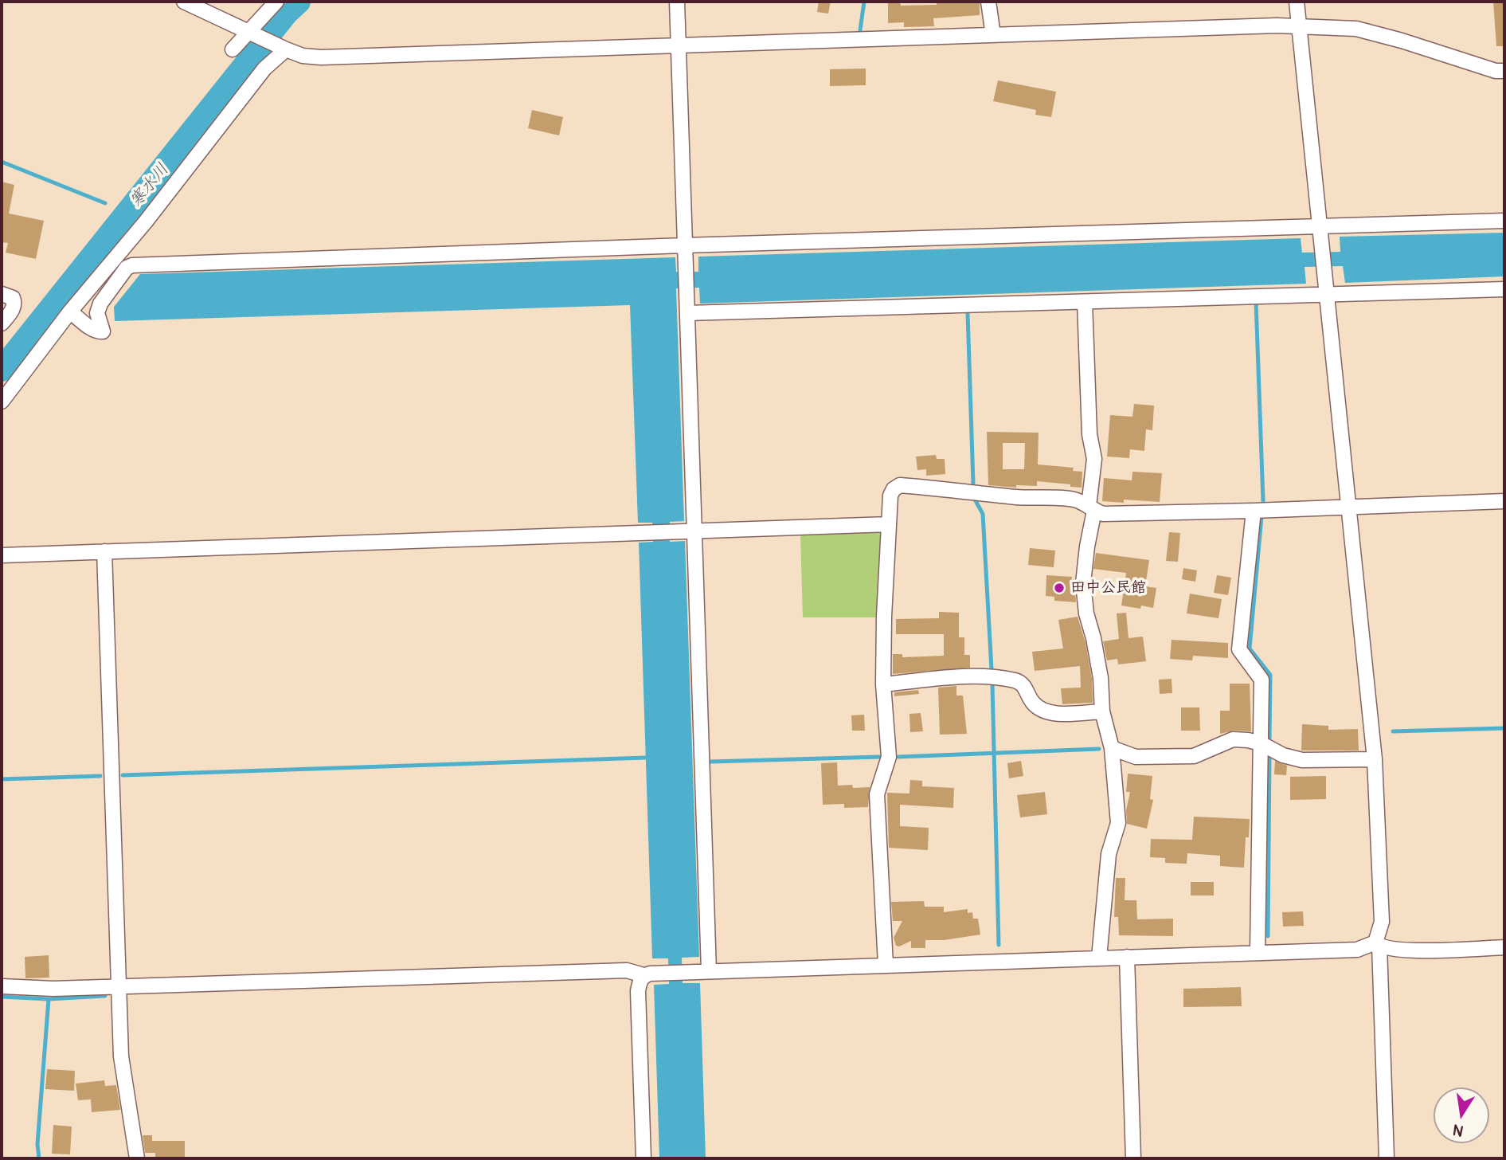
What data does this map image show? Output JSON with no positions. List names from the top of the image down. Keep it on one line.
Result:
{"water":["寒水川"],"places":["田中公民館"],"north":"bottom"}
